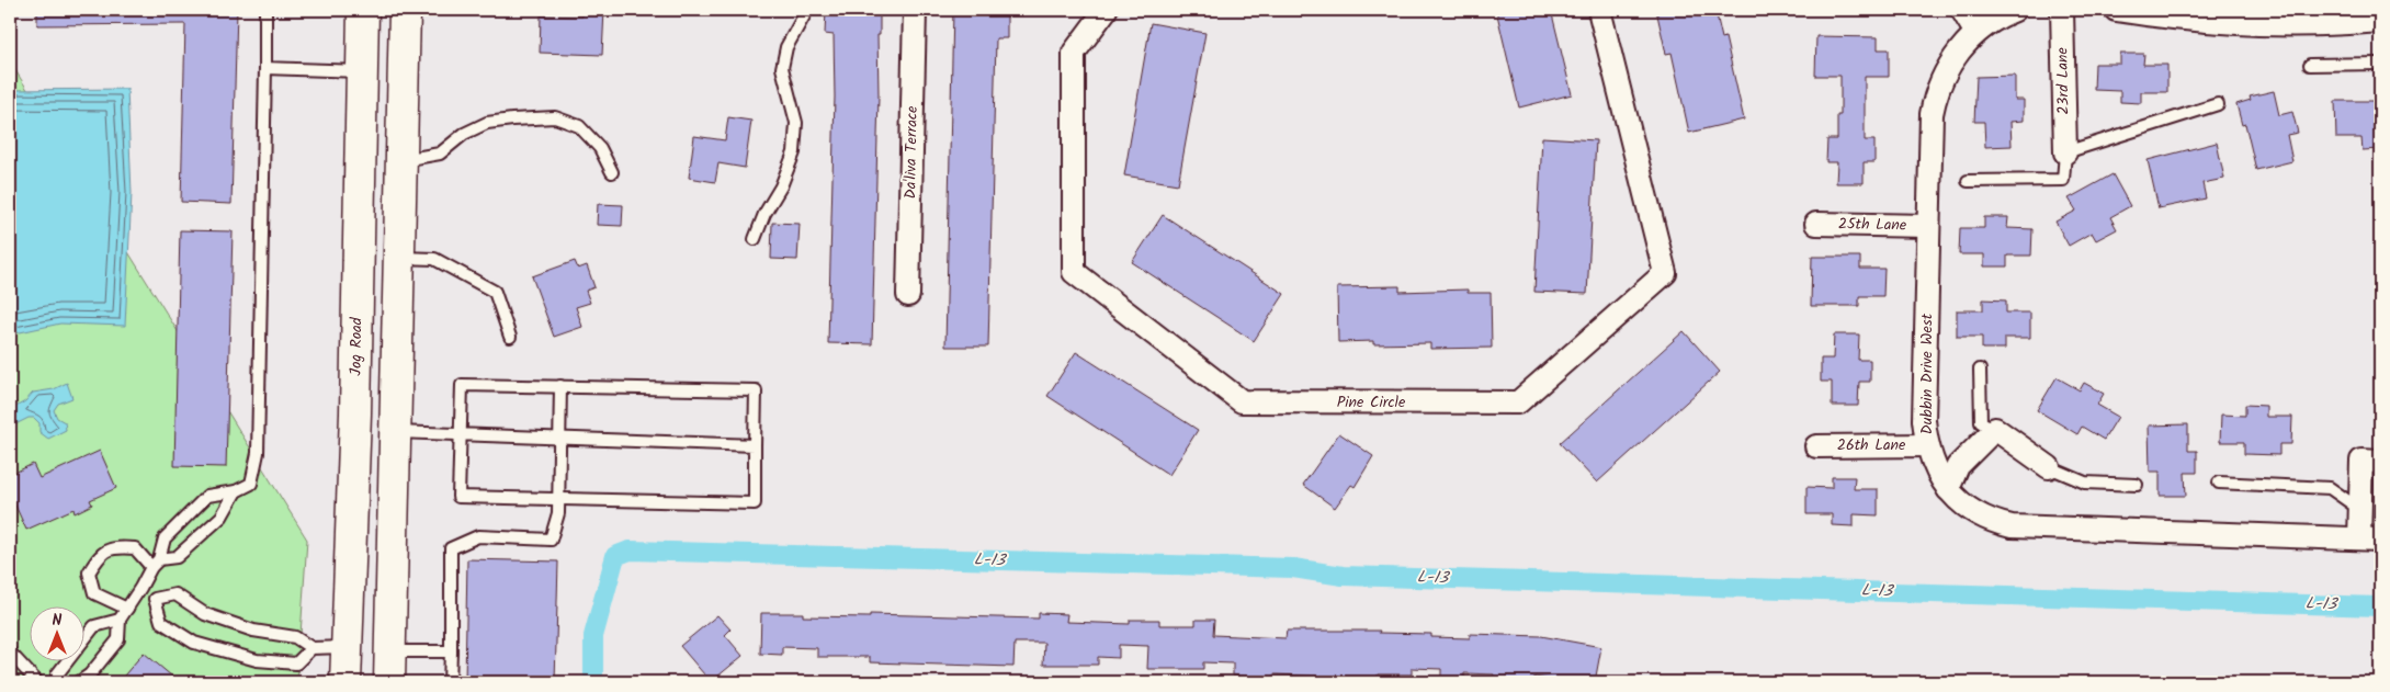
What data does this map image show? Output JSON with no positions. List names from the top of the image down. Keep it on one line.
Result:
{"streets":{"main road":["Jog Road"],"street":["23rd Lane","Da'liva Terrace","25th Lane","Dubbin Drive West","Pine Circle","26th Lane"]},"crossings":[["25th Lane","Dubbin Drive West"],["Dubbin Drive West","26th Lane"]],"water":["L-13"],"north":"top"}
